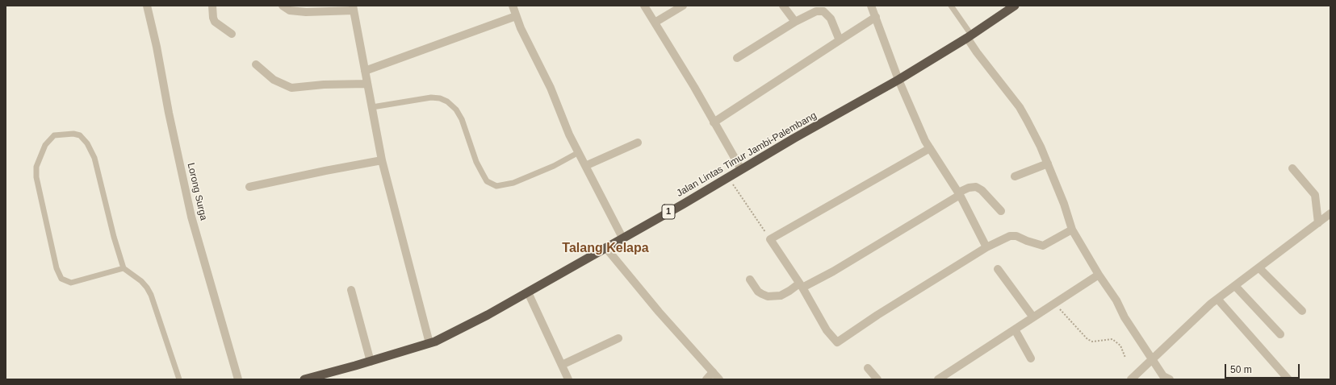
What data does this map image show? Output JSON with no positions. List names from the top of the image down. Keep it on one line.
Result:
{"streets":{"highway":["Jalan Lintas Timur Jambi-Palembang","1"],"street":["Lorong Surga"]},"districts":["Talang Kelapa"],"scale_bar":"50 m"}
